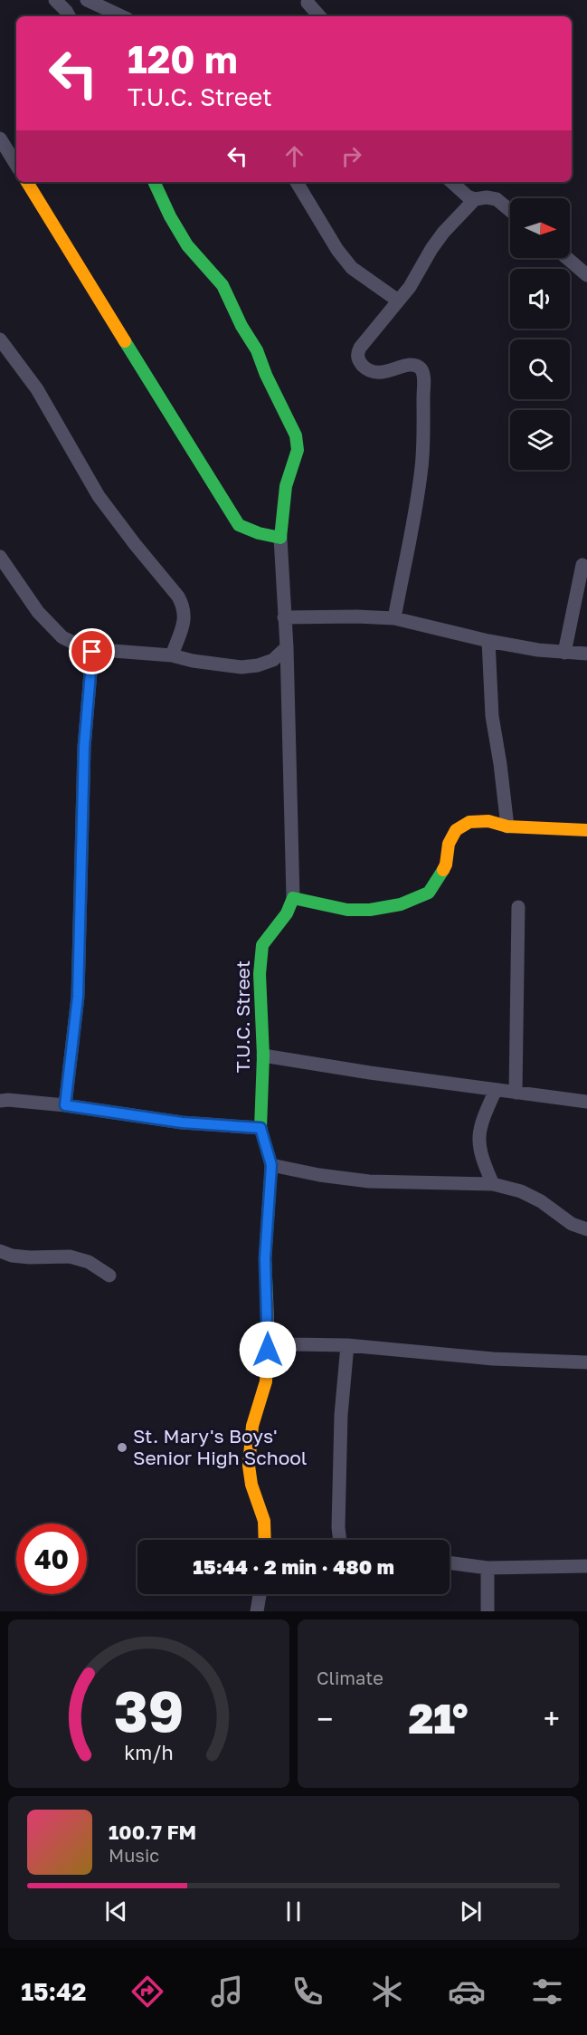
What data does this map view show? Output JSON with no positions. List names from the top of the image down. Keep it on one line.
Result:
{"streets":{"street":["T.U.C. Street"]},"places":["St. Mary's Boys' Senior High School"],"north":"right","page":{"turn":["120 m","T.U.C. Street"],"limit":"40","trip":"15:44 · 2 min · 480 m","tile":"Climate","heat":["−","21°","+"],"song":["100.7 FM","Music"],"tabs":"15:42","gauge":["39","km/h"]}}
